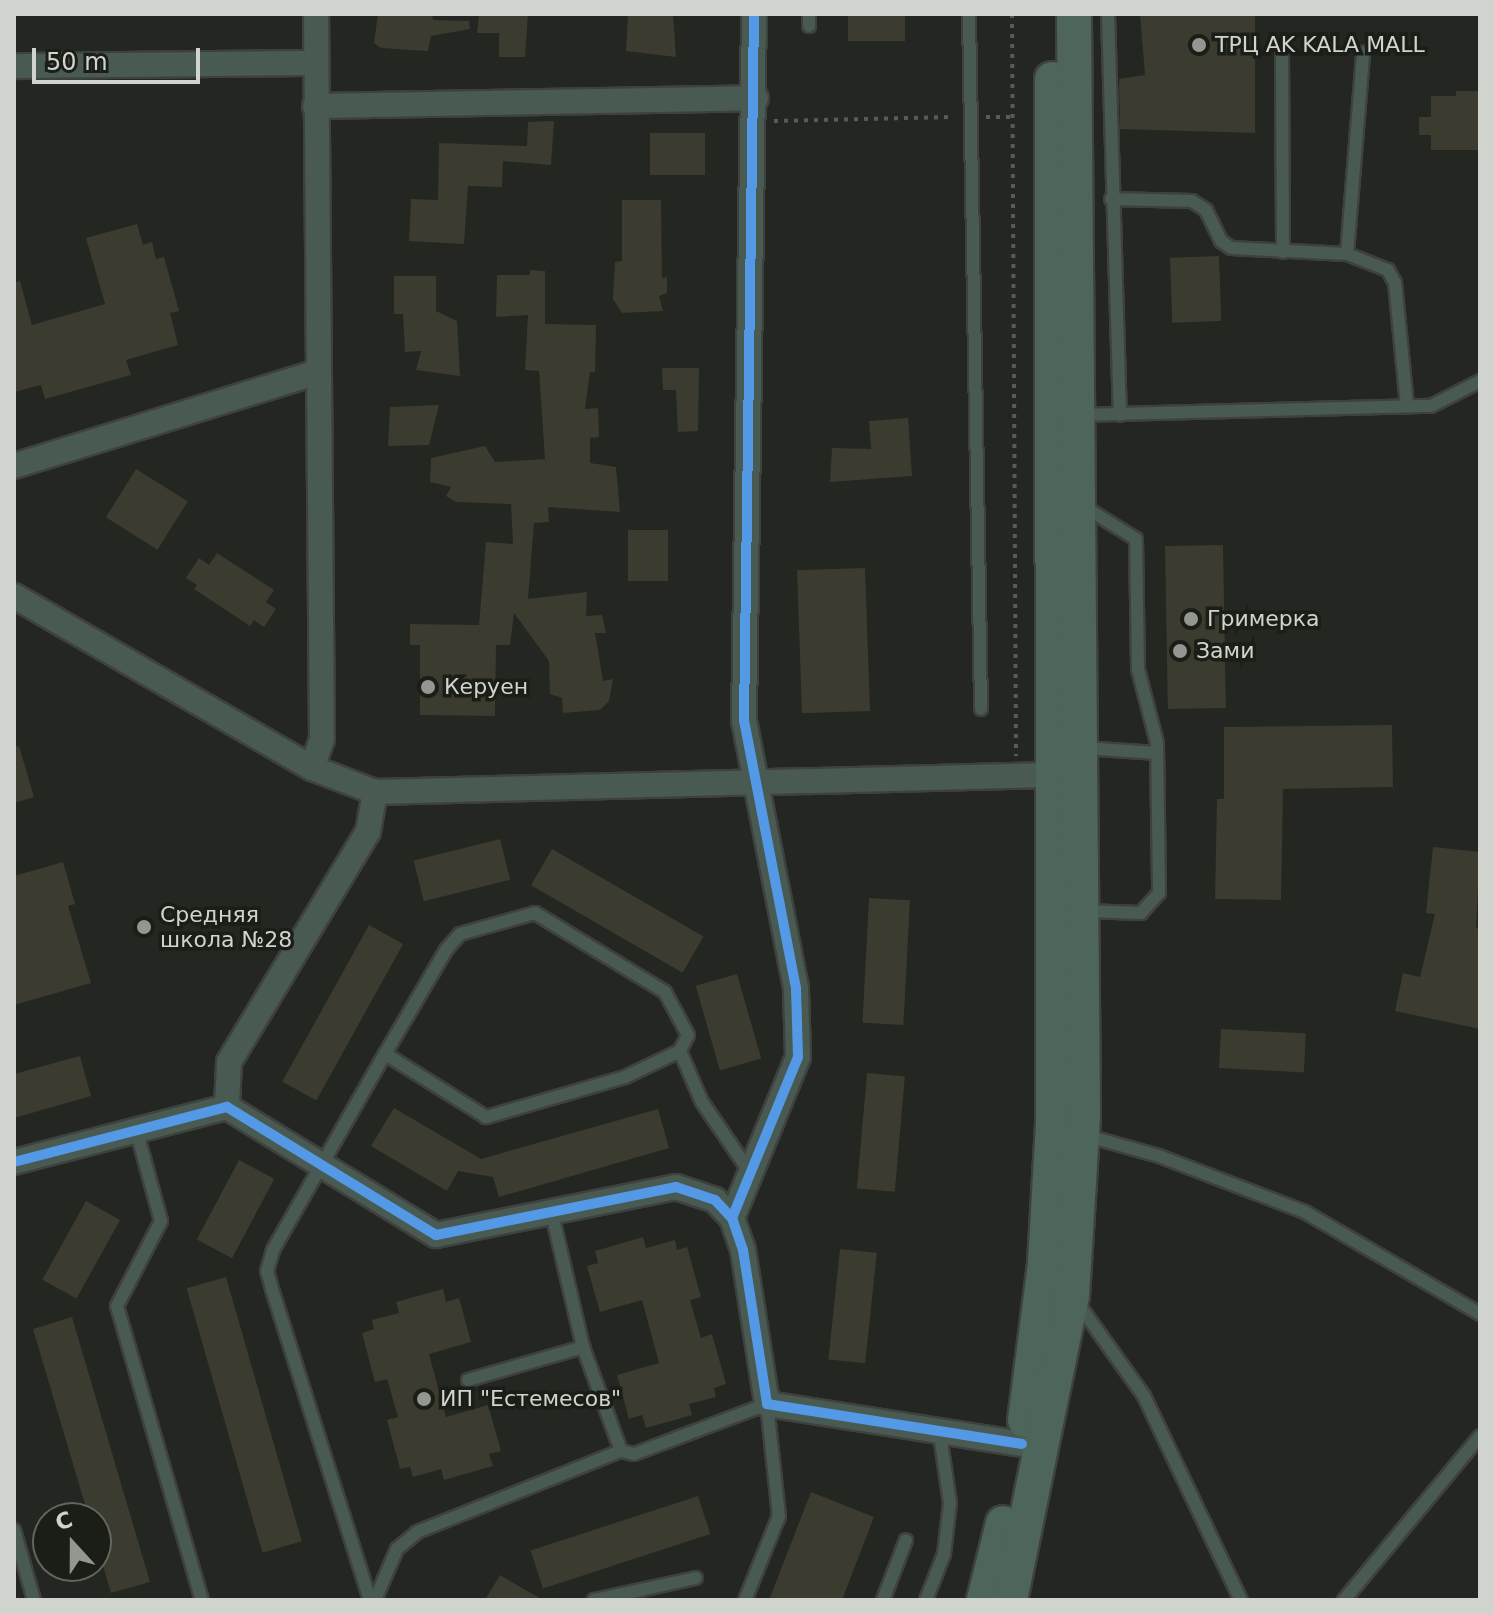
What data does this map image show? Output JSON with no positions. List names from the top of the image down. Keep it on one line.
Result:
{"places":["ТРЦ AK KALA MALL","Гримерка","Зами","Керуен","Средняя школа №28","ИП \"Естемесов\""],"scale_bar":"50 m","north":"top"}
